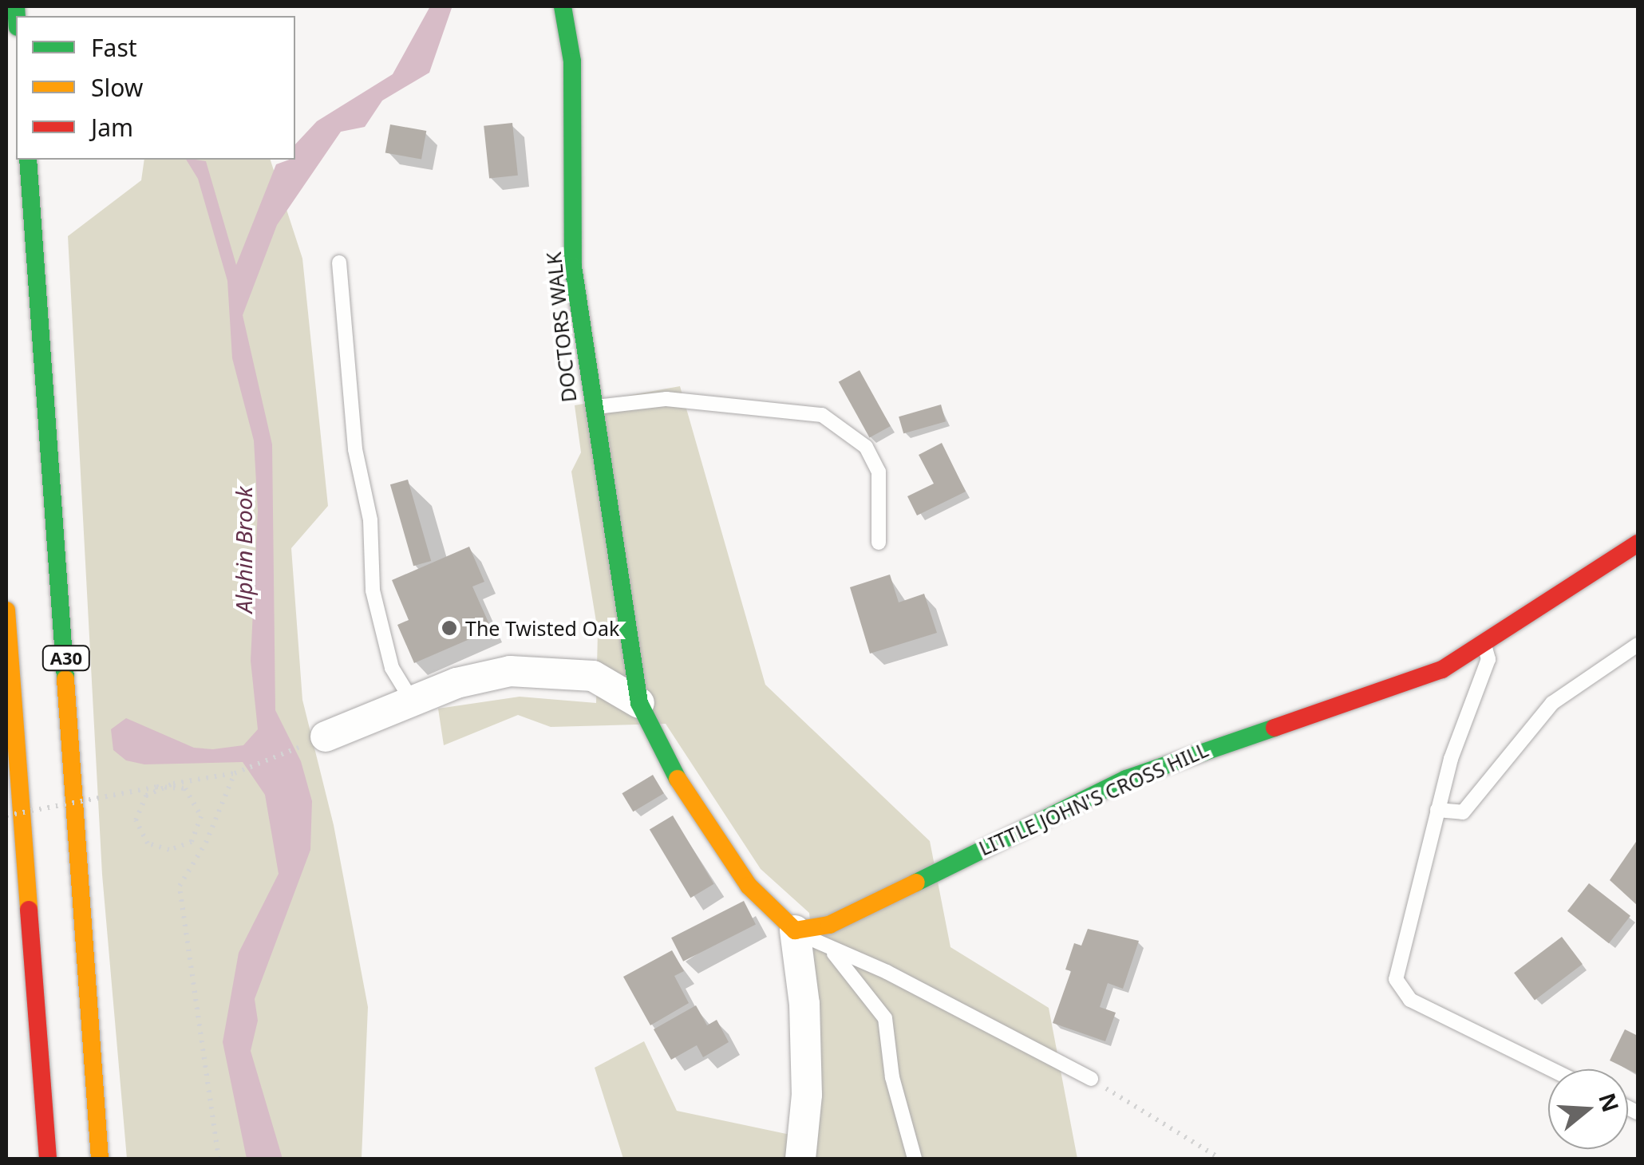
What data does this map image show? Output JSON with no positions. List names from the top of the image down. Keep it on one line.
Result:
{"streets":{"main road":["DOCTORS WALK","A30","LITTLE JOHN'S CROSS HILL"]},"water":["Alphin Brook"],"places":["The Twisted Oak"],"legend":["Fast","Slow","Jam"],"north":"right"}
